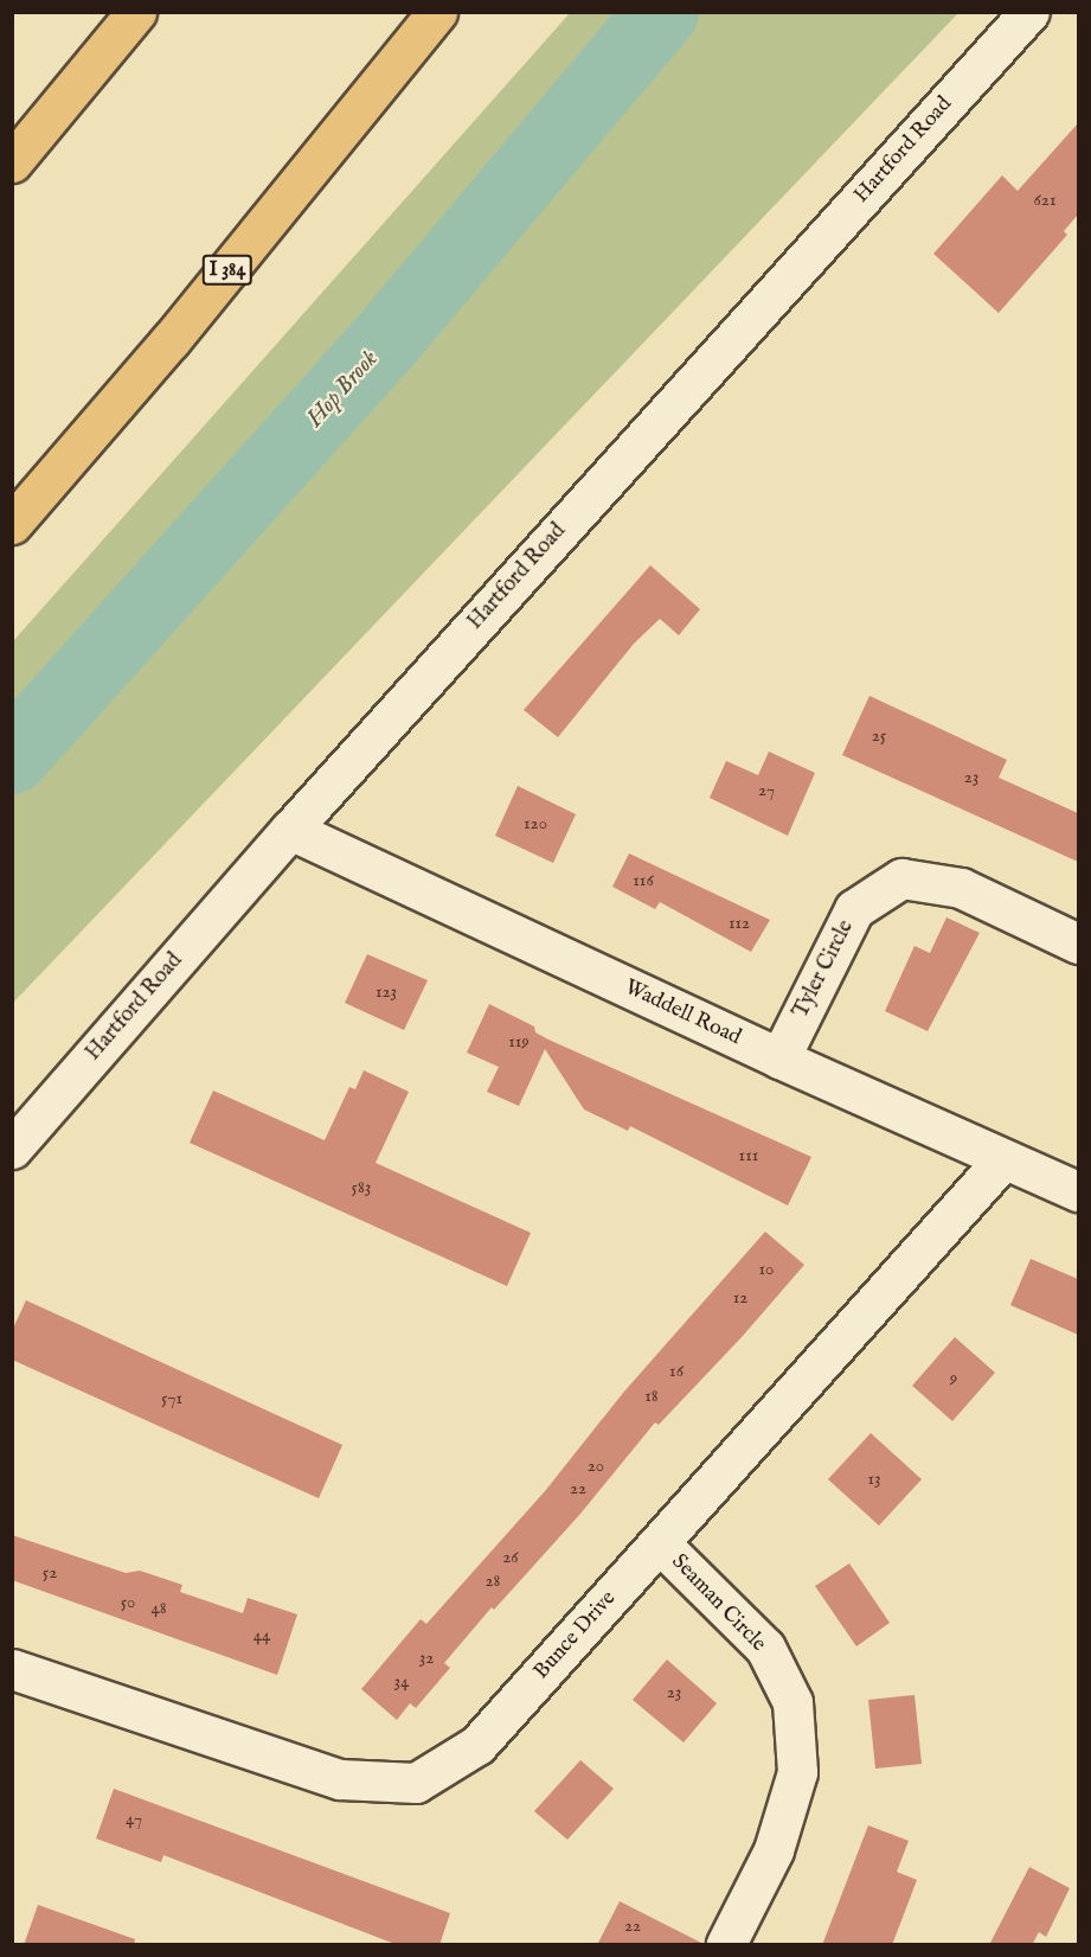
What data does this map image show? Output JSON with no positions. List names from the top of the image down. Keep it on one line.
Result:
{"streets":{"highway":["I 384"],"street":["Hartford Road","Tyler Circle","Waddell Road","Seaman Circle","Bunce Drive"]},"crossings":[["Hartford Road","Waddell Road"],["Tyler Circle","Waddell Road"],["Waddell Road","Bunce Drive"],["Seaman Circle","Bunce Drive"]],"water":["Hop Brook"],"house_numbers":["621","25","23","27","120","116","112","123","119","111","583","10","12","16","9","18","571","20","13","22","26","52","28","50","48","44","32","34","23","47","22"]}
